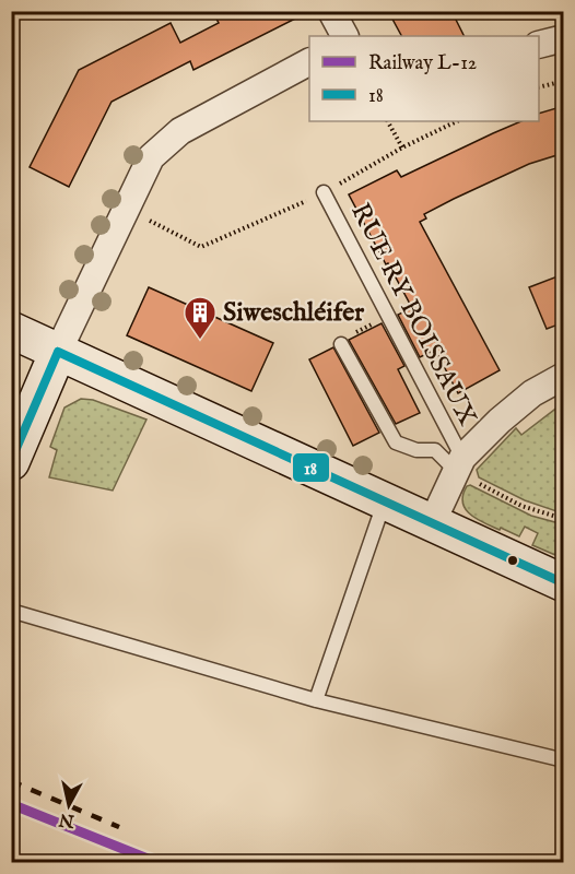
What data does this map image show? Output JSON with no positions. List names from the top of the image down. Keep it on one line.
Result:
{"streets":{"lane":["RUE RY BOISSAUX"]},"places":{"building":["Siweschléifer"]},"lines":["transit line 18","rail line L-12"],"legend":["Railway L-12","18"],"north":"bottom"}
